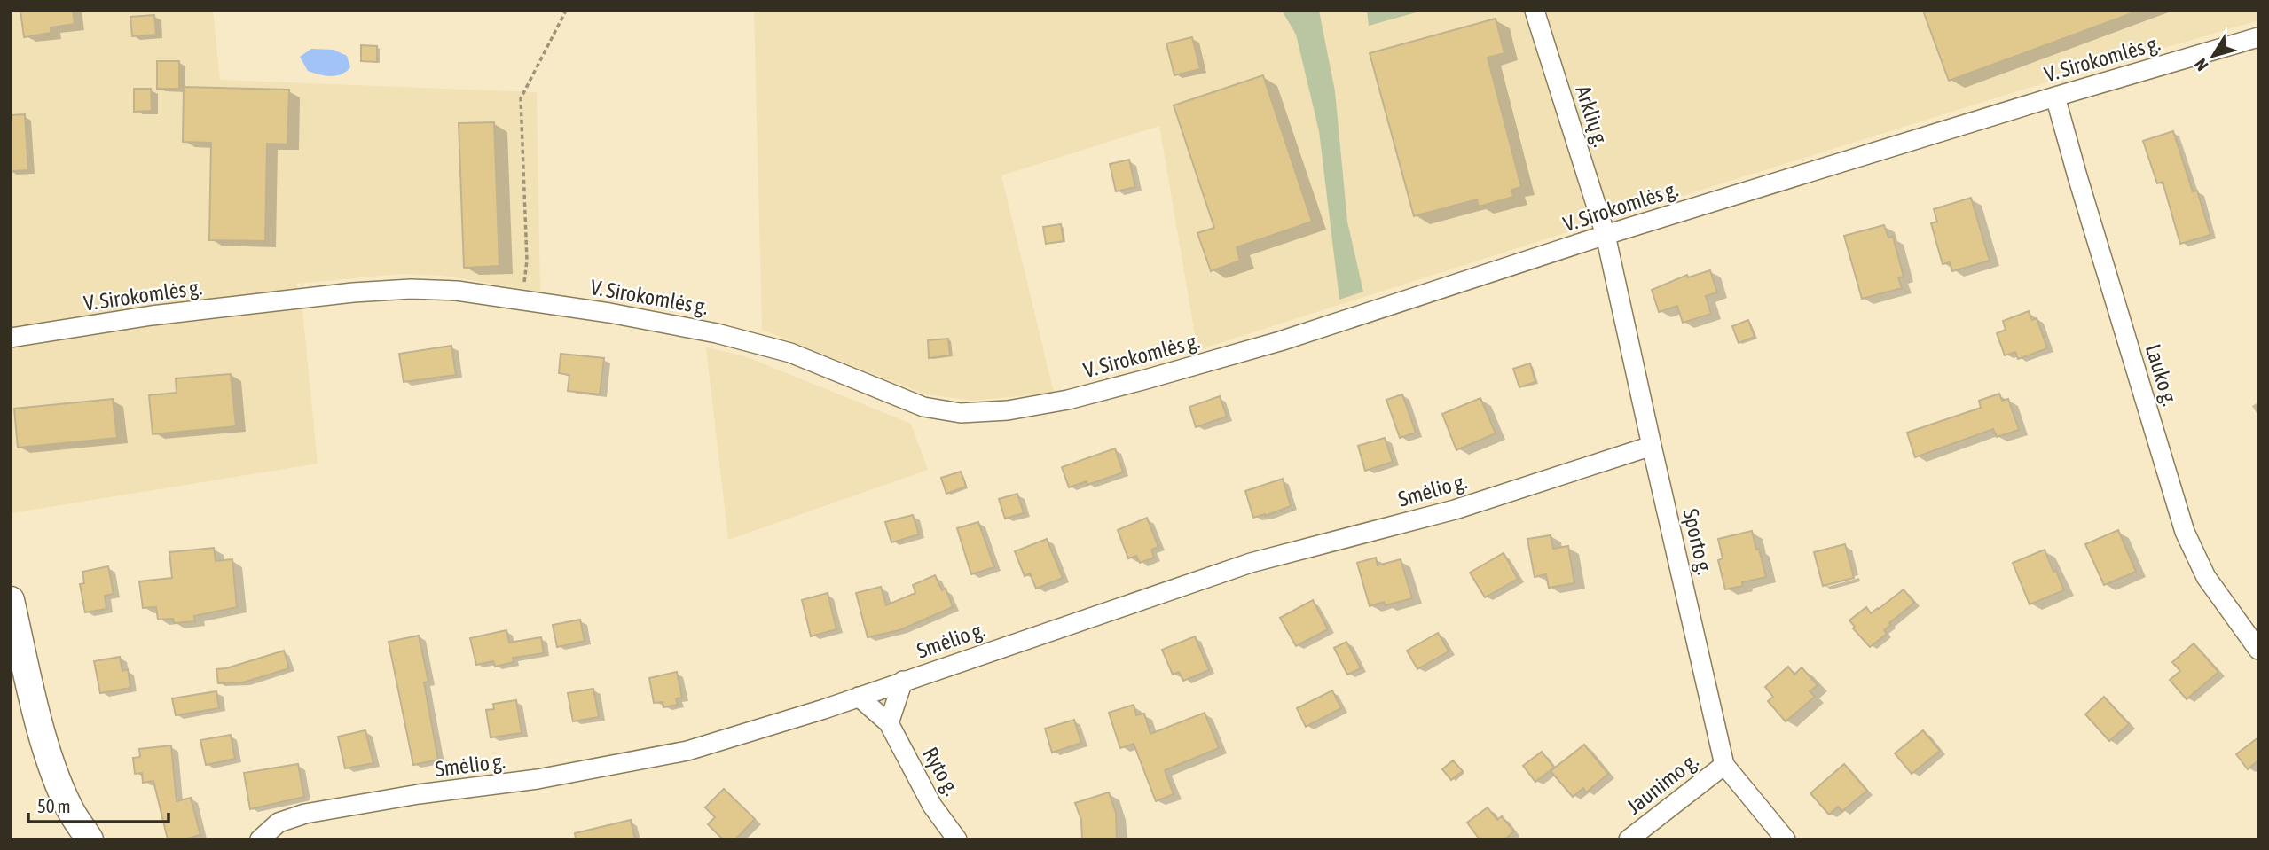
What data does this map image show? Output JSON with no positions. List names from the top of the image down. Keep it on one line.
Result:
{"streets":{"street":["V. Sirokomlės g.","Arklių g.","Lauko g.","Smėlio g.","Sporto g.","Ryto g.","Jaunimo g."]},"crossings":[["V. Sirokomlės g.","Arklių g."],["V. Sirokomlės g.","Lauko g."],["V. Sirokomlės g.","Sporto g."],["Arklių g.","Sporto g."],["Smėlio g.","Sporto g."],["Smėlio g.","Ryto g."],["Sporto g.","Jaunimo g."]],"scale_bar":"50 m","north":"bottom left"}
